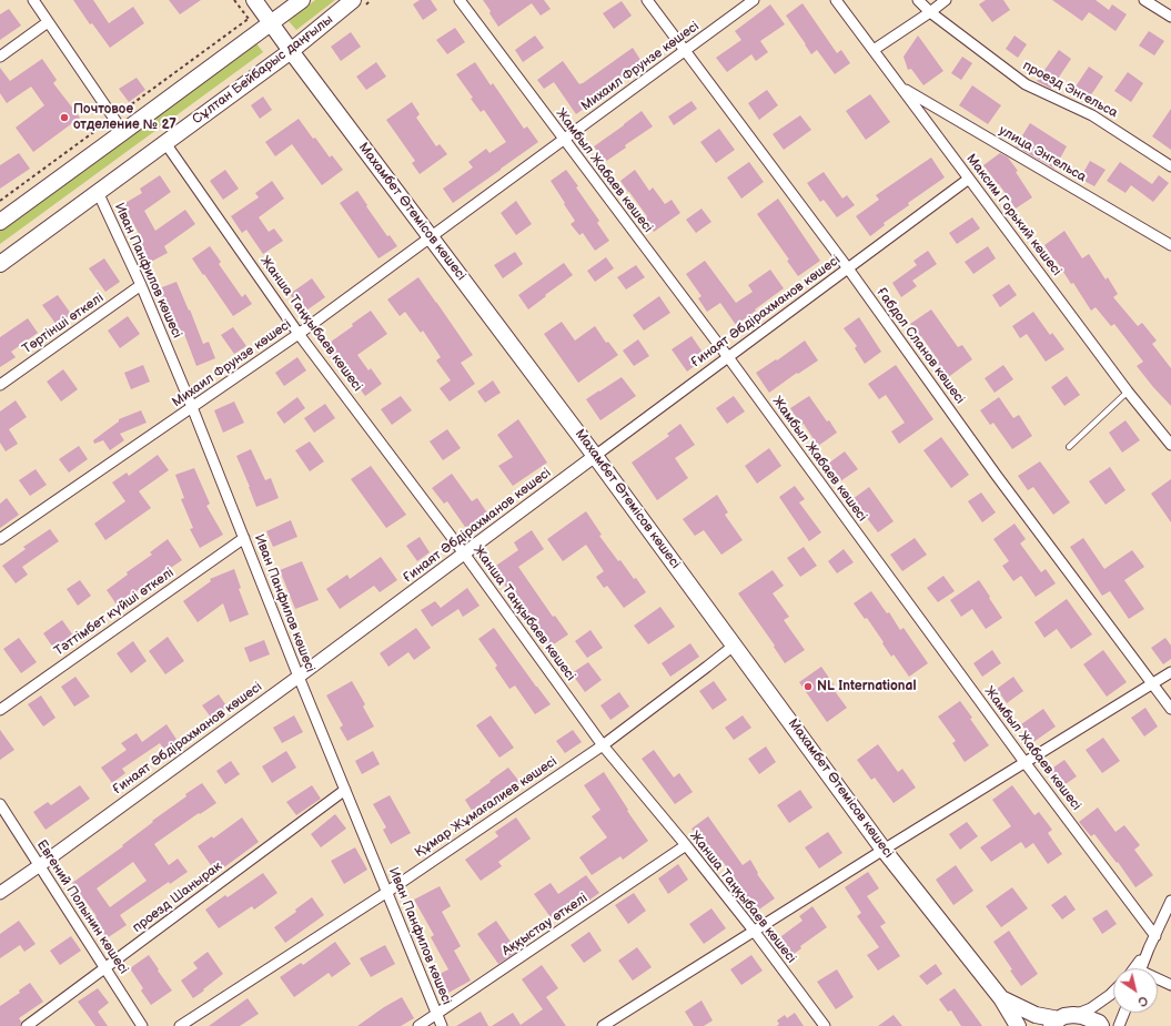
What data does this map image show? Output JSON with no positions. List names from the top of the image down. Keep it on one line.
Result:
{"streets":{"main road":["Сұлтан Бейбарыс даңғылы","Махамбет Өтемісов көшесі"],"street":["Михаил Фрунзе көшесі","проезд Энгельса","улица Энгельса","Жамбыл Жабаев көшесі","Максим Горький көшесі","Иван Панфилов көшесі","Ғинаят Әбдірахманов көшесі","Төртінші өткелі","Жанша Таңқыбаев көшесі","Ғабдол Сланов көшесі","Тәттімбет күйші өткелі","Құмар Жұмағалиев көшесі","проезд Шанырак","Евгений Полынин көшесі","Аққыстау өткелі"]},"crossings":[["Михаил Фрунзе көшесі","Жамбыл Жабаев көшесі"],["Михаил Фрунзе көшесі","Махамбет Өтемісов көшесі"],["Михаил Фрунзе көшесі","Иван Панфилов көшесі"],["Михаил Фрунзе көшесі","Жанша Таңқыбаев көшесі"],["Михаил Фрунзе көшесі","Ғабдол Сланов көшесі"],["Сұлтан Бейбарыс даңғылы","Махамбет Өтемісов көшесі"],["Сұлтан Бейбарыс даңғылы","Иван Панфилов көшесі"],["Сұлтан Бейбарыс даңғылы","Жанша Таңқыбаев көшесі"],["улица Энгельса","Максим Горький көшесі"],["Жамбыл Жабаев көшесі","Ғинаят Әбдірахманов көшесі"],["Махамбет Өтемісов көшесі","Ғинаят Әбдірахманов көшесі"],["Махамбет Өтемісов көшесі","Құмар Жұмағалиев көшесі"],["Максим Горький көшесі","Ғинаят Әбдірахманов көшесі"],["Иван Панфилов көшесі","Ғинаят Әбдірахманов көшесі"],["Иван Панфилов көшесі","Төртінші өткелі"],["Иван Панфилов көшесі","Тәттімбет күйші өткелі"],["Иван Панфилов көшесі","Құмар Жұмағалиев көшесі"],["Иван Панфилов көшесі","проезд Шанырак"],["Иван Панфилов көшесі","Аққыстау өткелі"],["Ғинаят Әбдірахманов көшесі","Жанша Таңқыбаев көшесі"],["Ғинаят Әбдірахманов көшесі","Ғабдол Сланов көшесі"],["Ғинаят Әбдірахманов көшесі","Евгений Полынин көшесі"],["Жанша Таңқыбаев көшесі","Құмар Жұмағалиев көшесі"],["Жанша Таңқыбаев көшесі","Аққыстау өткелі"],["проезд Шанырак","Евгений Полынин көшесі"]],"places":["Почтовое отделение № 27","NL International"],"north":"bottom right"}
